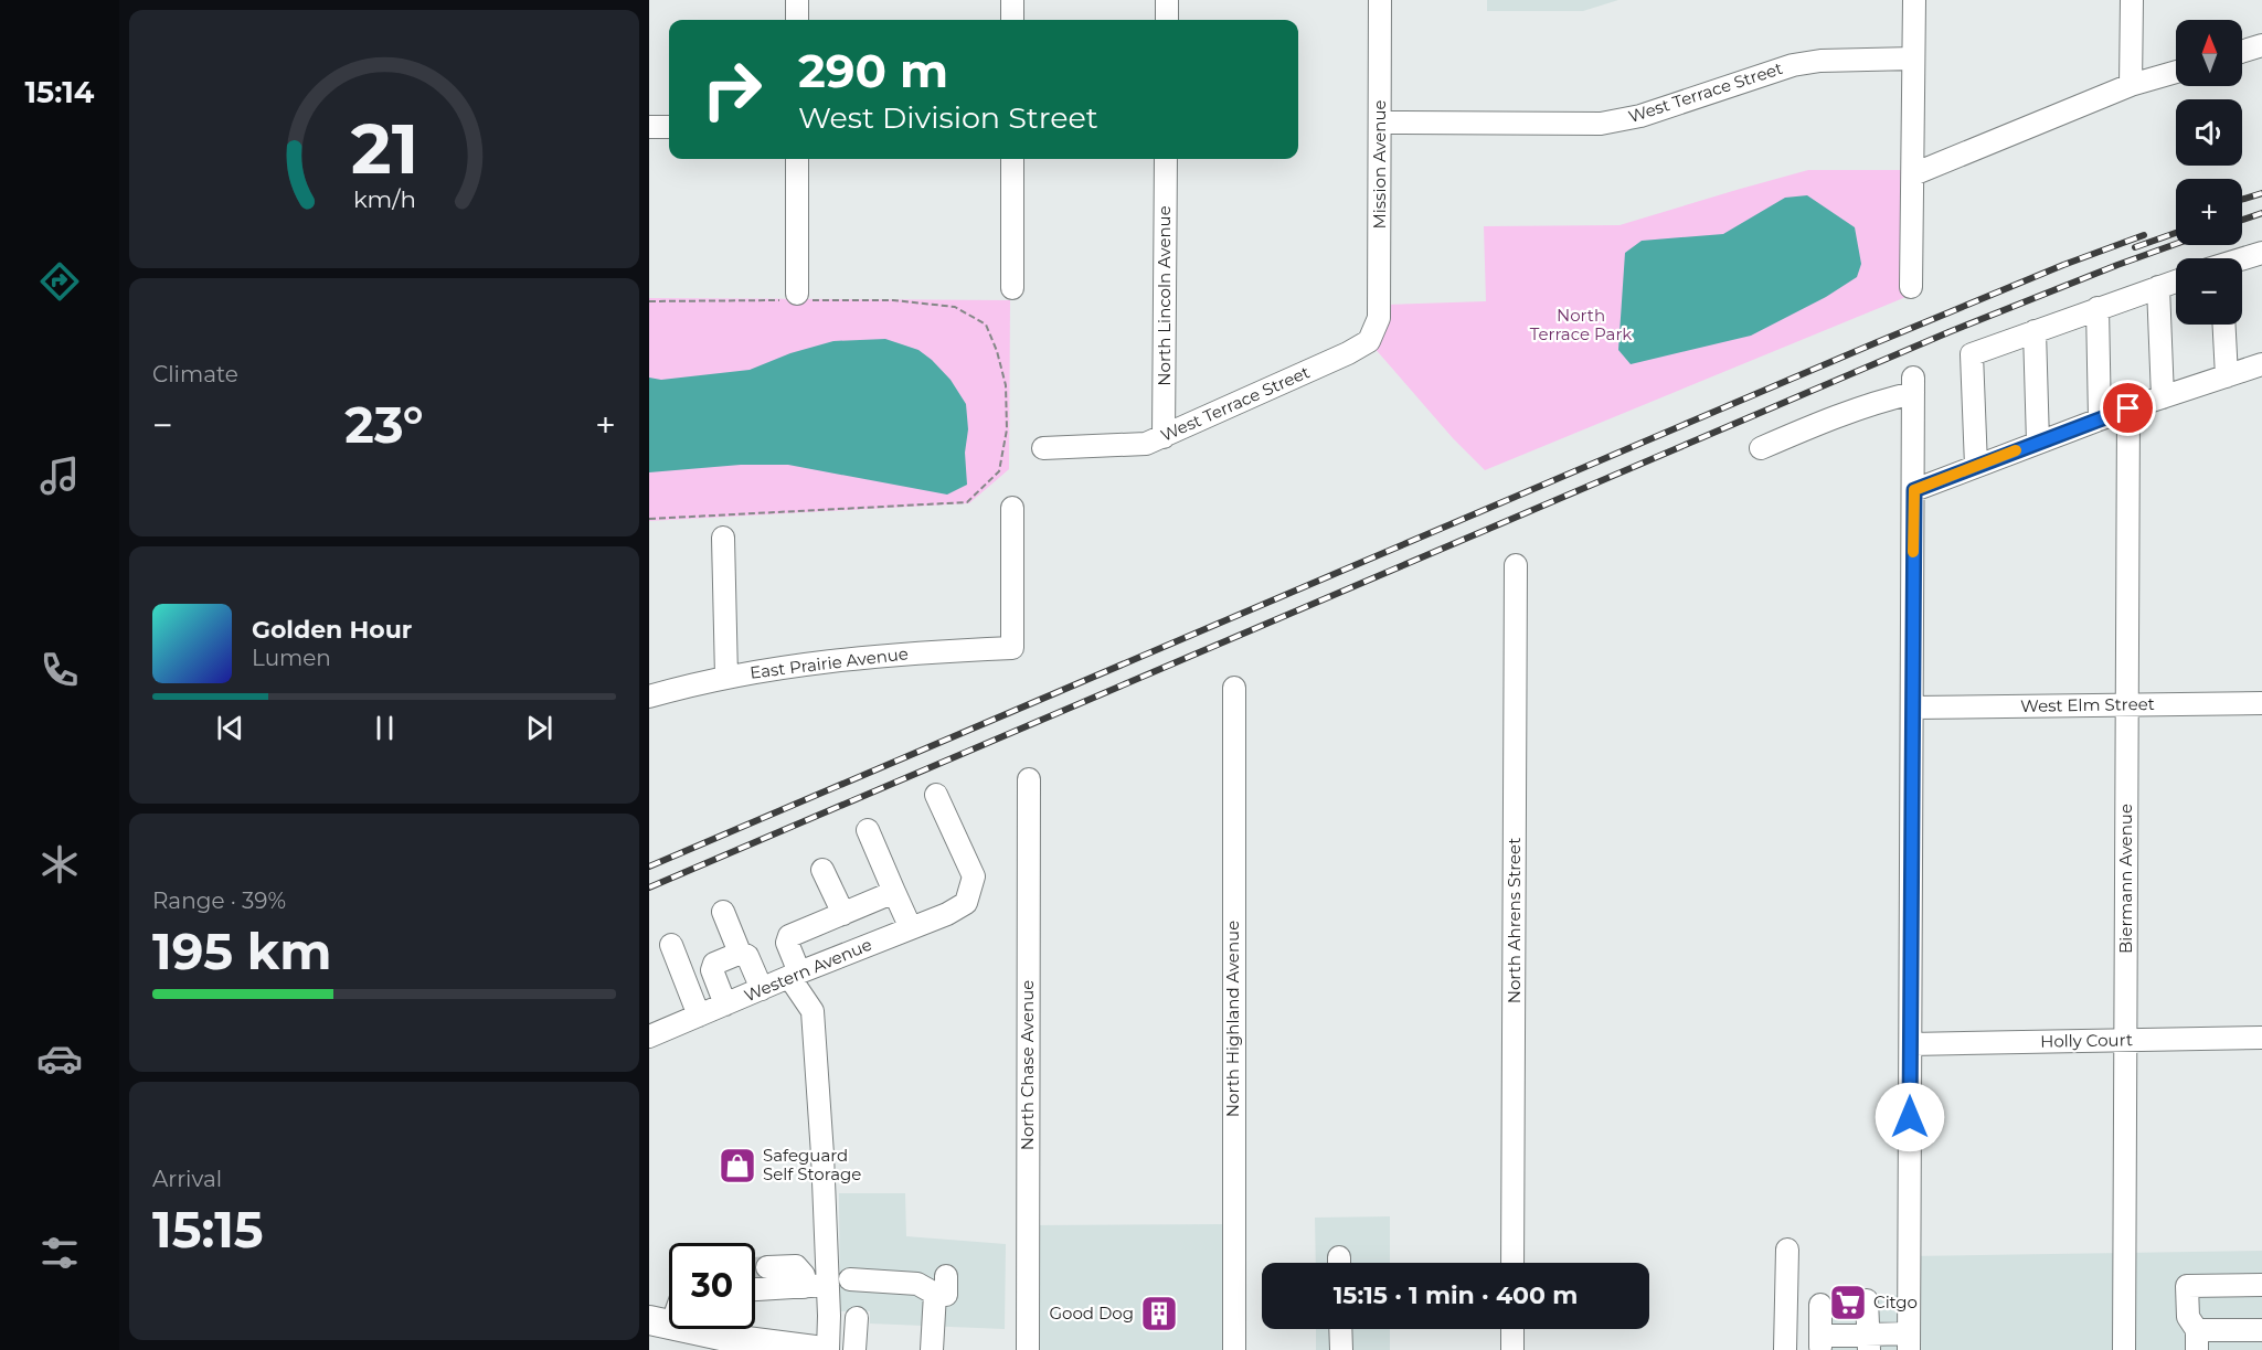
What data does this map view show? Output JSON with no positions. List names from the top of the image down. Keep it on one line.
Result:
{"streets":{"street":["West Terrace Street","Mission Avenue","North Lincoln Avenue","East Prairie Avenue","West Elm Street","Biermann Avenue","North Ahrens Street","Western Avenue","North Highland Avenue","Holly Court","North Chase Avenue"]},"crossings":[["West Terrace Street","Mission Avenue"],["West Terrace Street","North Lincoln Avenue"],["West Elm Street","Biermann Avenue"],["Biermann Avenue","Holly Court"]],"parks":["North Terrace Park"],"places":{"shop":["Safeguard Self Storage"],"supermarket":["Citgo"],"building":["Good Dog"]},"north":"top","page":{"tabs":"15:14","map_buttons":["+","−"],"turn":["290 m","West Division Street"],"tile":["Climate",["Range · 39%","195 km"],["Arrival","15:15"]],"heat":["−","23°","+"],"song":["Golden Hour","Lumen"],"limit":"30","trip":"15:15 · 1 min · 400 m","gauge":["21","km/h"]}}
